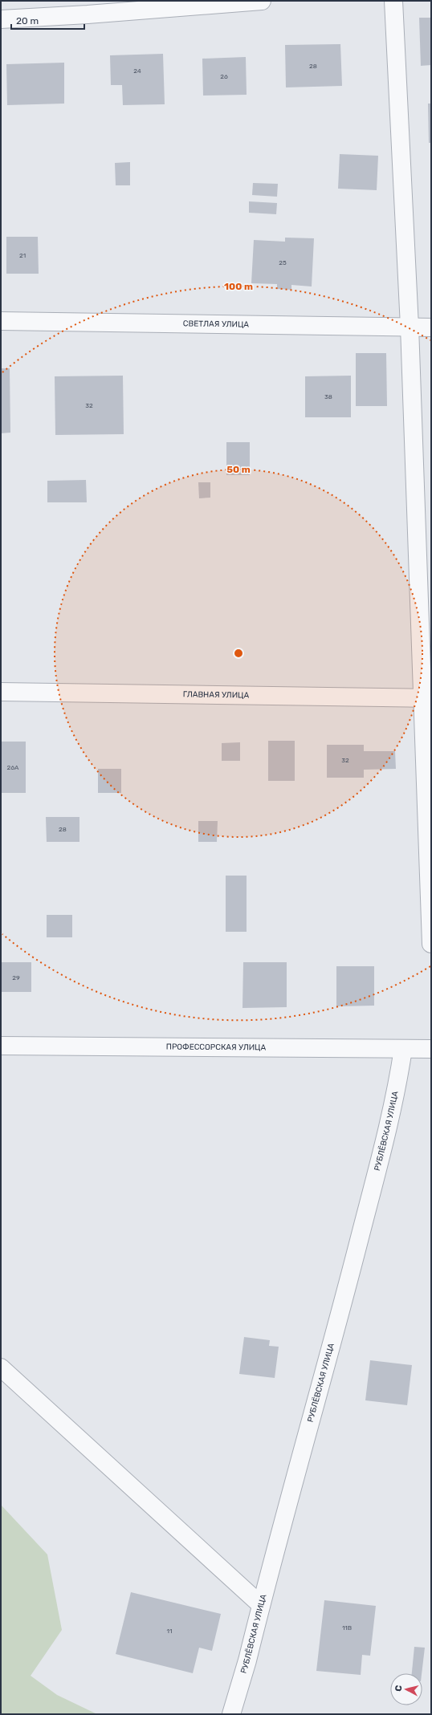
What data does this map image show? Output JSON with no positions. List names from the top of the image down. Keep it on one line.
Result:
{"streets":{"street":["СВЕТЛАЯ УЛИЦА","ГЛАВНАЯ УЛИЦА","ПРОФЕССОРСКАЯ УЛИЦА","РУБЛЁВСКАЯ УЛИЦА"]},"crossings":[["ПРОФЕССОРСКАЯ УЛИЦА","РУБЛЁВСКАЯ УЛИЦА"]],"house_numbers":["28","24","26","21","25","38","32","32","26А","28","29","11В","11"],"scale_bar":"20 m","north":"left","rings":["100 m","50 m"]}
